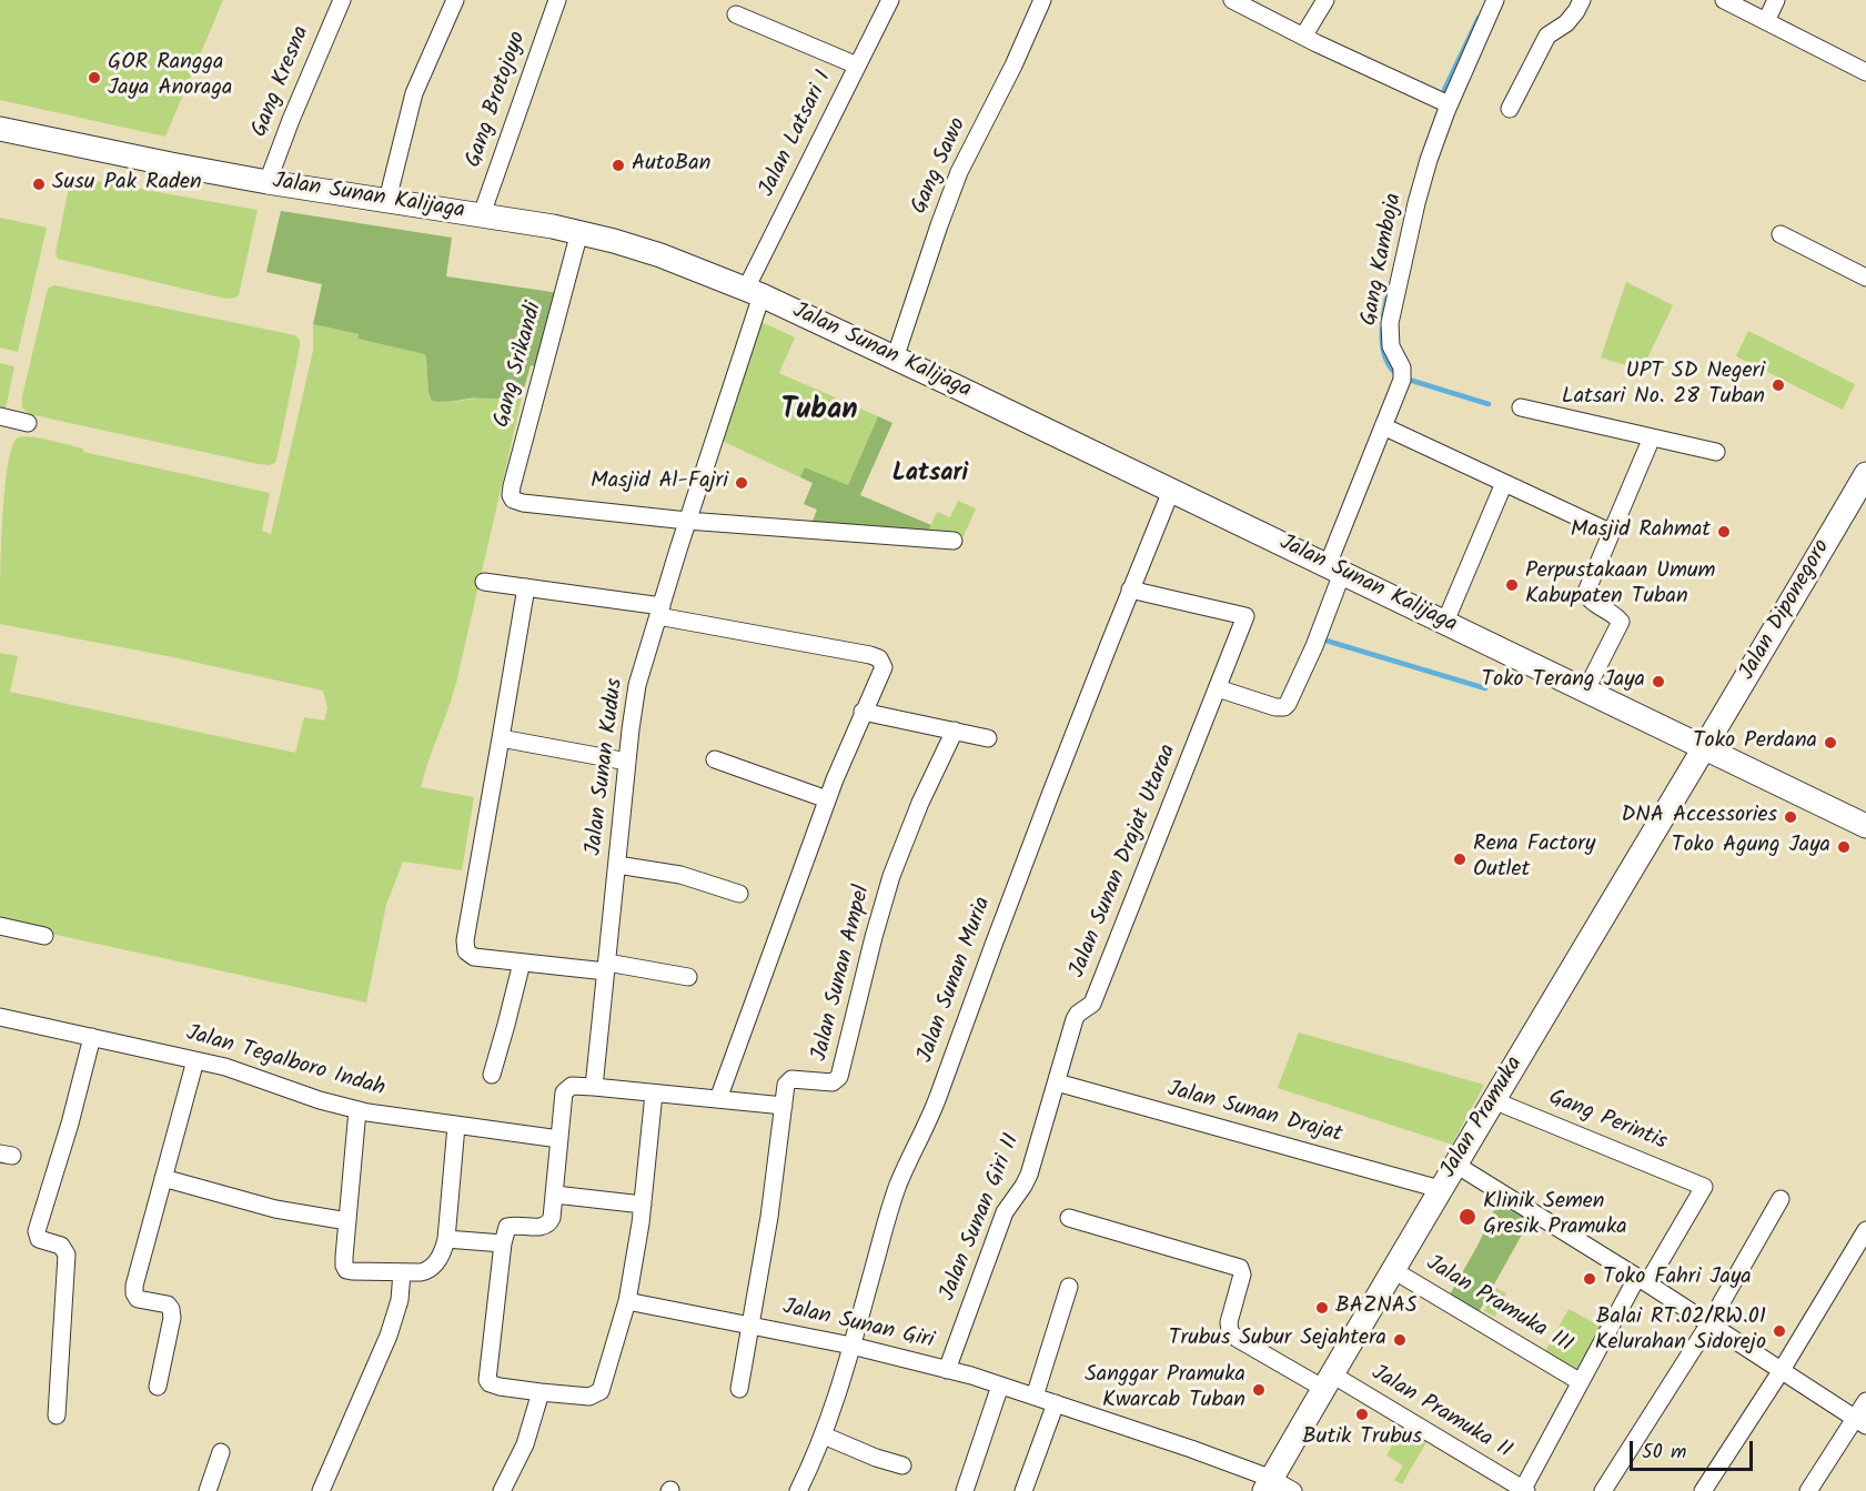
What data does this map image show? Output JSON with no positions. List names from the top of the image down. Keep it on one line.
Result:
{"streets":{"main road":["Jalan Sunan Kalijaga","Jalan Diponegoro","Jalan Pramuka"],"street":["Gang Kresna","Gang Brotojoyo","Jalan Latsari I","Gang Sawo","Gang Kamboja","Gang Srikandi","Jalan Sunan Kudus","Jalan Sunan Drajat Utaraa","Jalan Sunan Ampel","Jalan Sunan Muria","Jalan Tegalboro Indah","Jalan Sunan Drajat","Gang Perintis","Jalan Sunan Giri II","Jalan Pramuka III","Jalan Sunan Giri","Jalan Pramuka II"]},"crossings":[["Gang Kresna","Jalan Sunan Kalijaga"],["Gang Brotojoyo","Jalan Sunan Kalijaga"],["Jalan Latsari I","Jalan Sunan Kalijaga"],["Jalan Latsari I","Jalan Sunan Kudus"],["Gang Sawo","Jalan Sunan Kalijaga"],["Jalan Sunan Kalijaga","Gang Kamboja"],["Jalan Sunan Kalijaga","Gang Srikandi"],["Jalan Sunan Kalijaga","Jalan Diponegoro"],["Jalan Sunan Kalijaga","Jalan Sunan Kudus"],["Jalan Sunan Kalijaga","Jalan Sunan Muria"],["Jalan Sunan Kalijaga","Jalan Pramuka"],["Gang Kamboja","Jalan Sunan Drajat Utaraa"],["Gang Srikandi","Jalan Sunan Kudus"],["Jalan Diponegoro","Jalan Pramuka"],["Jalan Sunan Drajat Utaraa","Jalan Sunan Muria"],["Jalan Sunan Drajat Utaraa","Jalan Sunan Drajat"],["Jalan Sunan Drajat Utaraa","Jalan Sunan Giri II"],["Jalan Sunan Ampel","Jalan Sunan Giri"],["Jalan Sunan Muria","Jalan Sunan Giri"],["Jalan Sunan Drajat","Jalan Pramuka"],["Jalan Sunan Drajat","Jalan Sunan Giri II"],["Jalan Pramuka","Gang Perintis"],["Jalan Pramuka","Jalan Pramuka III"],["Jalan Pramuka","Jalan Sunan Giri"],["Jalan Pramuka","Jalan Pramuka II"],["Jalan Sunan Giri II","Jalan Sunan Giri"]],"districts":["Tuban","Latsari"],"places":["GOR Rangga Jaya Anoraga","AutoBan","Susu Pak Raden","UPT SD Negeri Latsari No. 28 Tuban","Masjid Al-Fajri","Masjid Rahmat","Perpustakaan Umum Kabupaten Tuban","Toko Terang Jaya","Toko Perdana","DNA Accessories","Toko Agung Jaya","Rena Factory Outlet","Klinik Semen Gresik Pramuka","Toko Fahri Jaya","BAZNAS","Balai RT.02/RW.01 Kelurahan Sidorejo","Trubus Subur Sejahtera","Sanggar Pramuka Kwarcab Tuban","Butik Trubus"],"scale_bar":"50 m"}
